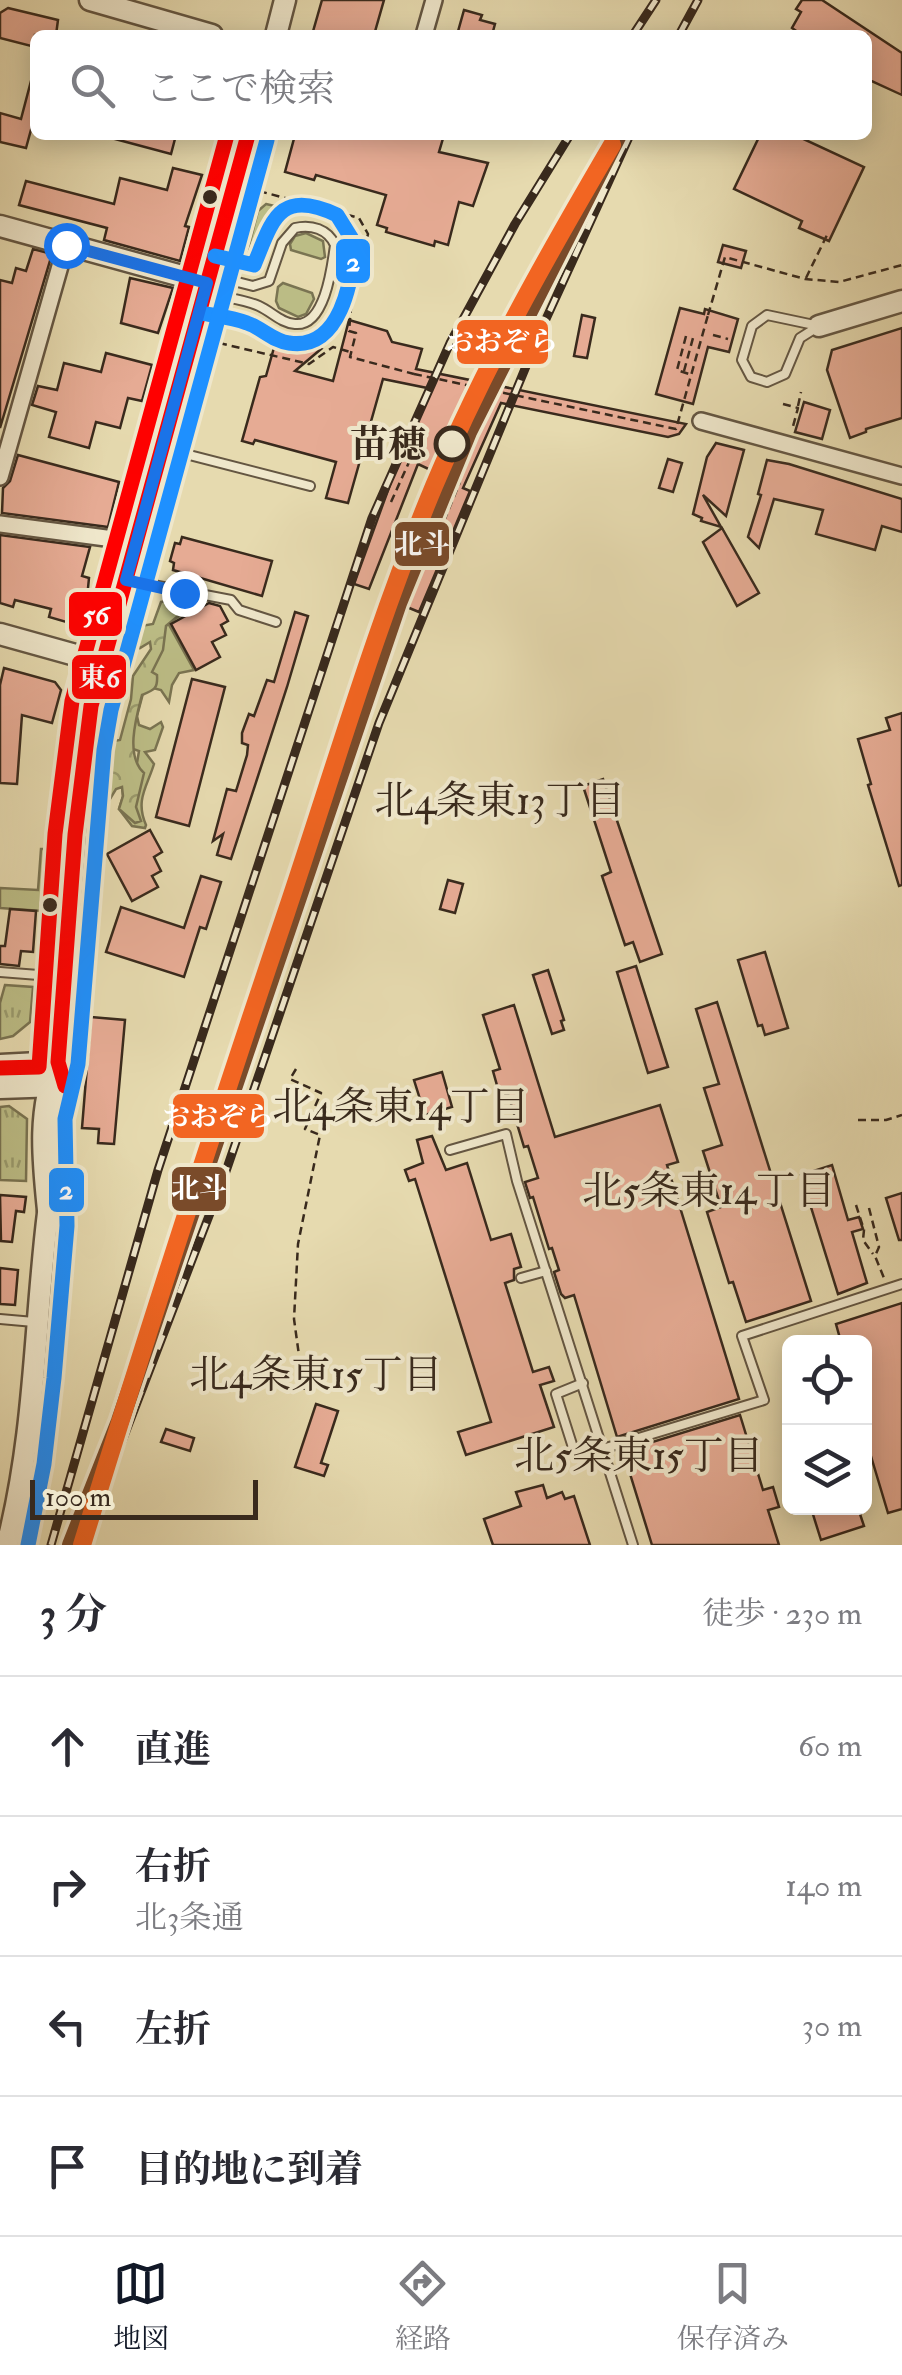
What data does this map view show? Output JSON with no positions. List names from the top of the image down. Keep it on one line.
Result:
{"districts":["北4条東13丁目","北4条東14丁目","北5条東14丁目","北4条東15丁目","北5条東15丁目"],"places":["苗穂"],"lines":["transit line 北斗","transit line 東6","transit line 2","transit line 56","transit line おおぞら"],"scale_bar":"100 m","page":{"search":"ここで検索","scale":"100 m","heading":["3 分","徒歩 · 230 m"],"list":[["直進","60 m"],["右折","北3条通","140 m"],["左折","30 m"],"目的地に到着"],"nav":["地図","経路","保存済み"]}}
